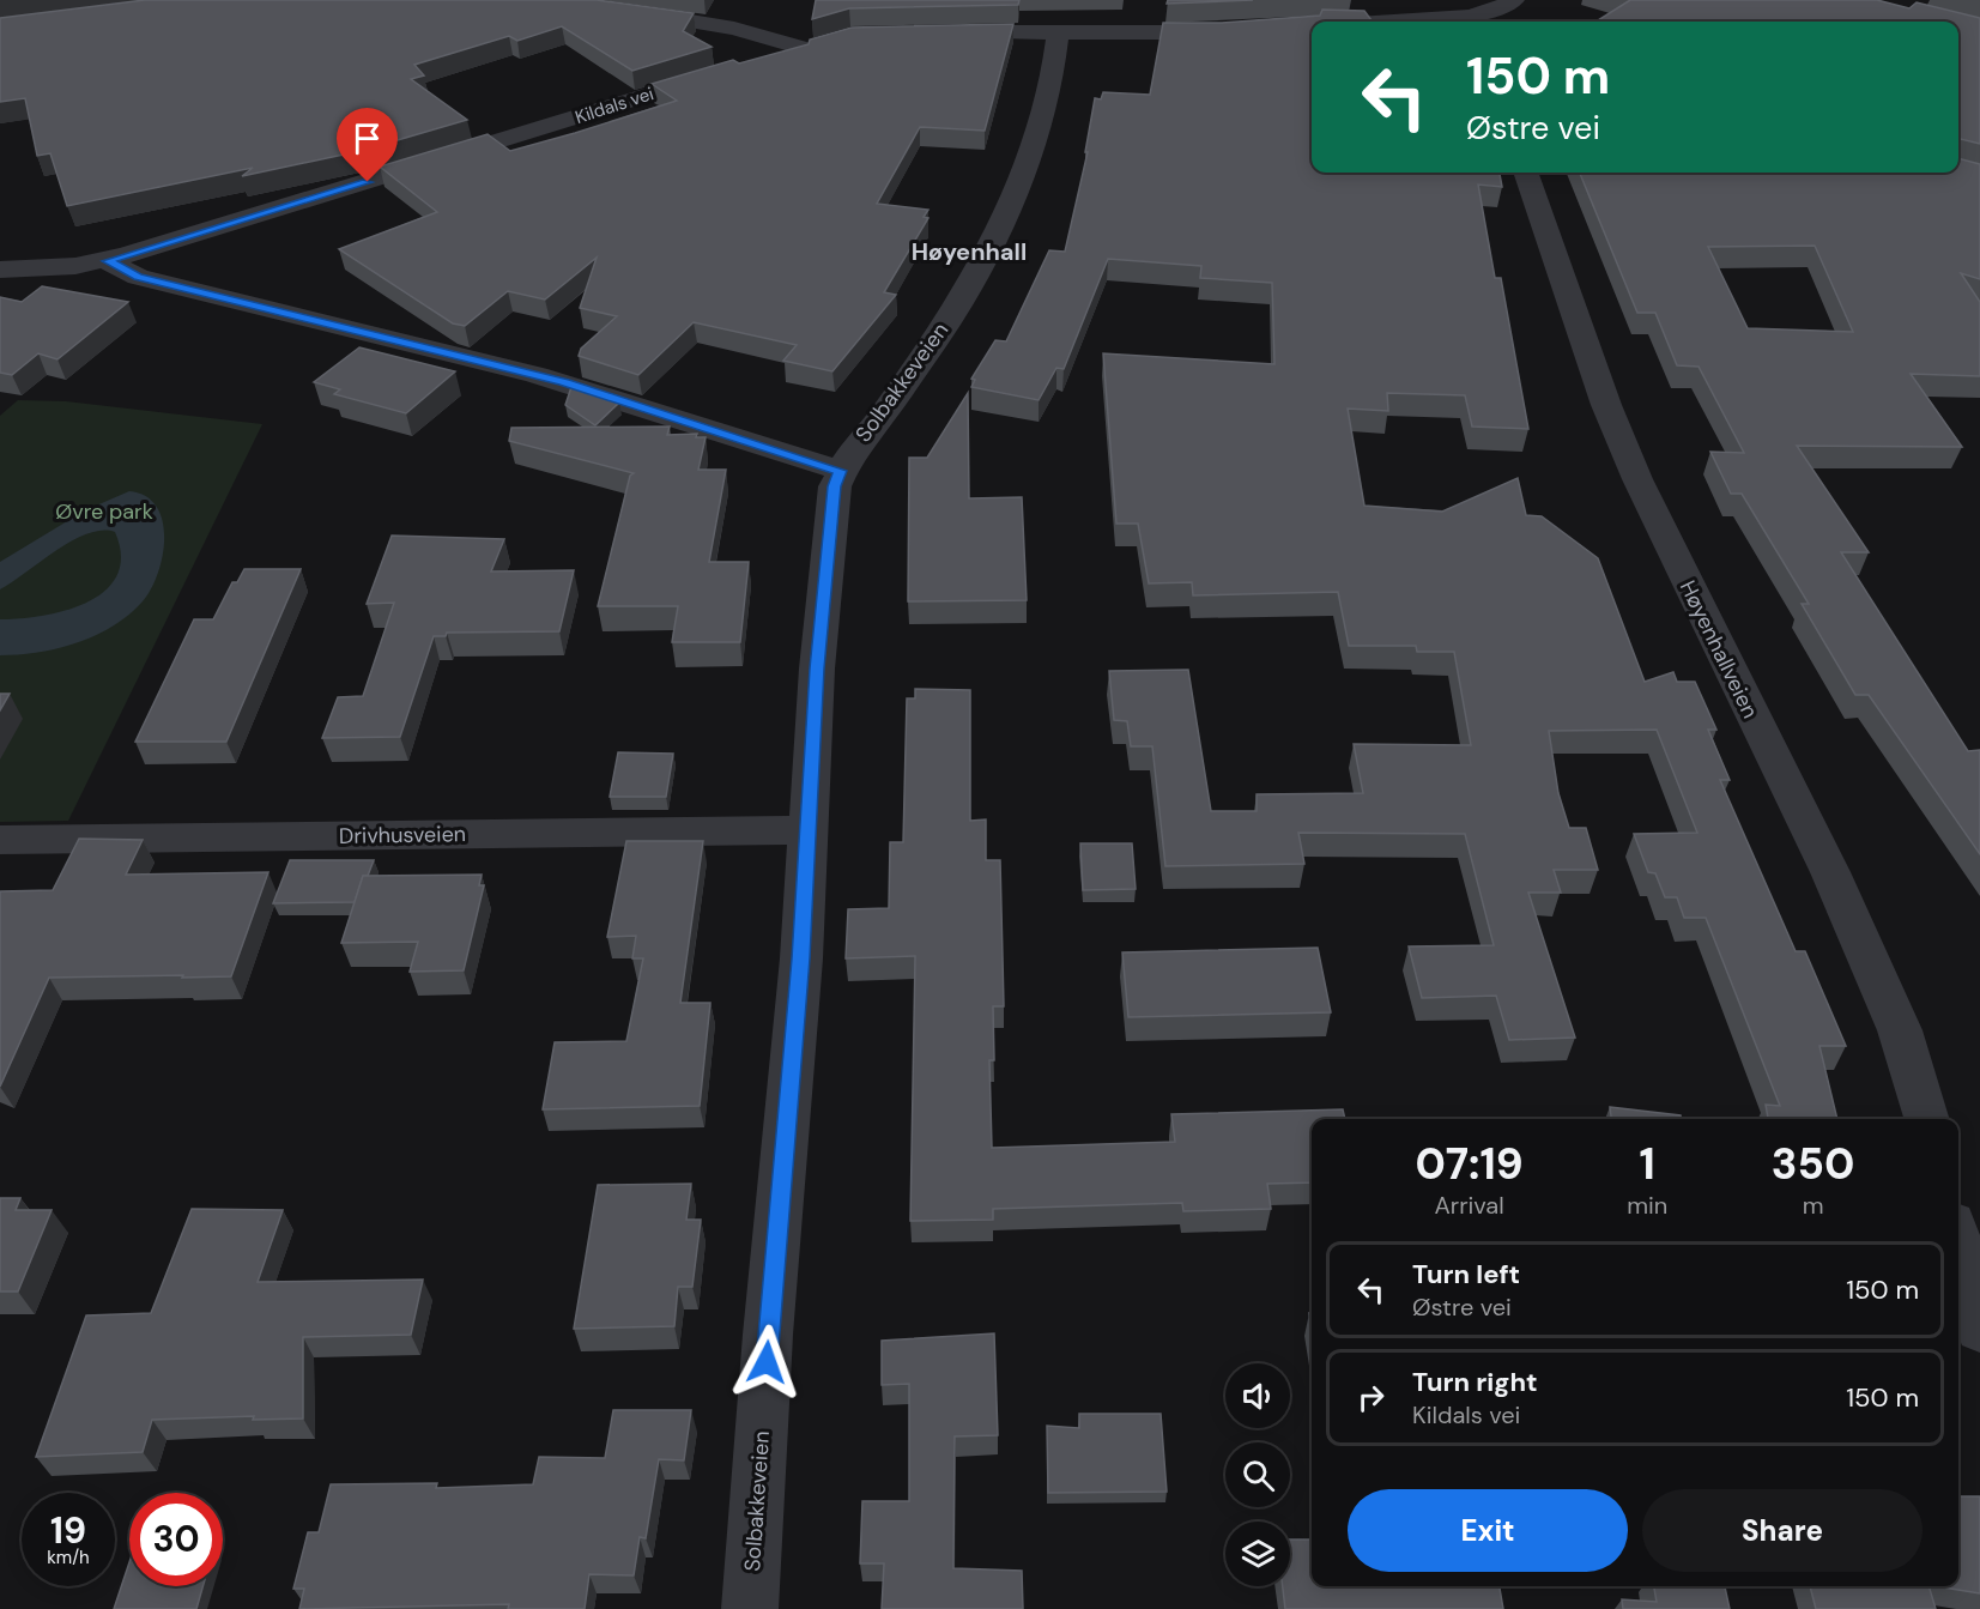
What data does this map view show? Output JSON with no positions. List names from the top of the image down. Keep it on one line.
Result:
{"streets":{"street":["Kildals vei","Solbakkeveien","Høyenhallveien","Drivhusveien"]},"crossings":[["Solbakkeveien","Drivhusveien"]],"districts":["Høyenhall"],"parks":["Øvre park"],"page":{"turn":["150 m","Østre vei"],"eta":["07:19","Arrival","1","min","350","m"],"list":[{"name":"Turn left","note":"Østre vei","value":"150 m"},{"name":"Turn right","note":"Kildals vei","value":"150 m"}],"buttons":["Exit","Share"],"speed":"19 km/h","limit":"30"}}
